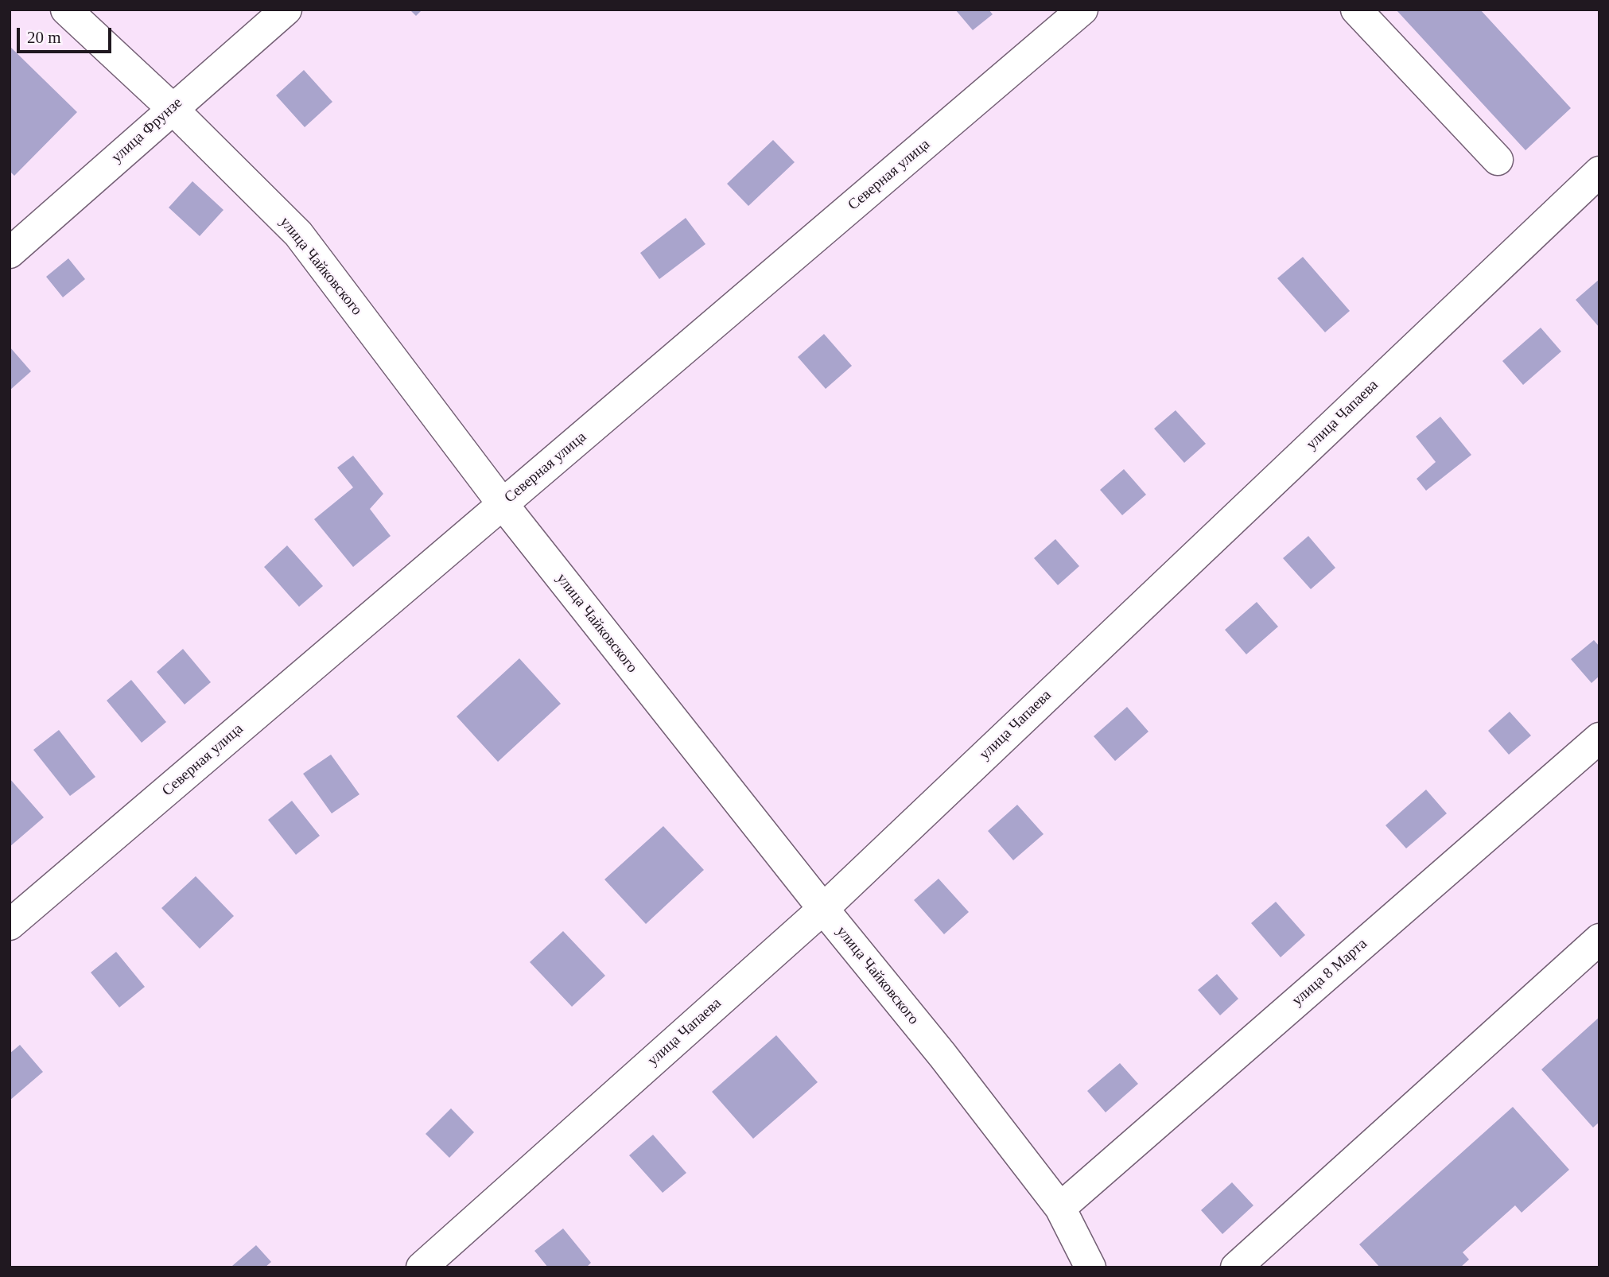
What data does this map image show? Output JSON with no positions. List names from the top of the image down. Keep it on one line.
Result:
{"streets":{"street":["улица Фрунзе","Северная улица","улица Чайковского","улица Чапаева","улица 8 Марта"]},"crossings":[["улица Фрунзе","улица Чайковского"],["Северная улица","улица Чайковского"],["улица Чайковского","улица Чапаева"],["улица Чайковского","улица 8 Марта"]],"scale_bar":"20 m"}
